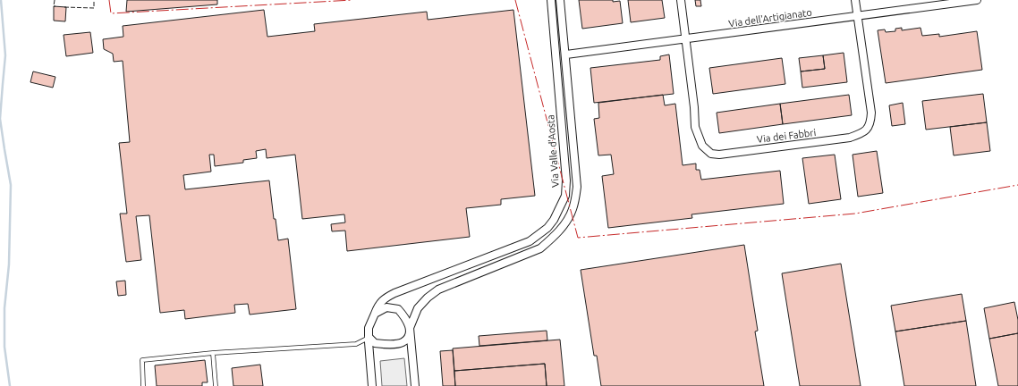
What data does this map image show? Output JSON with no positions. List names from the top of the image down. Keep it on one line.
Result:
{"streets":{"street":["Via dell'Artigianato","Via dei Fabbri","Via Valle d'Aosta"]},"crossings":[["Via dell'Artigianato","Via dei Fabbri"]]}
